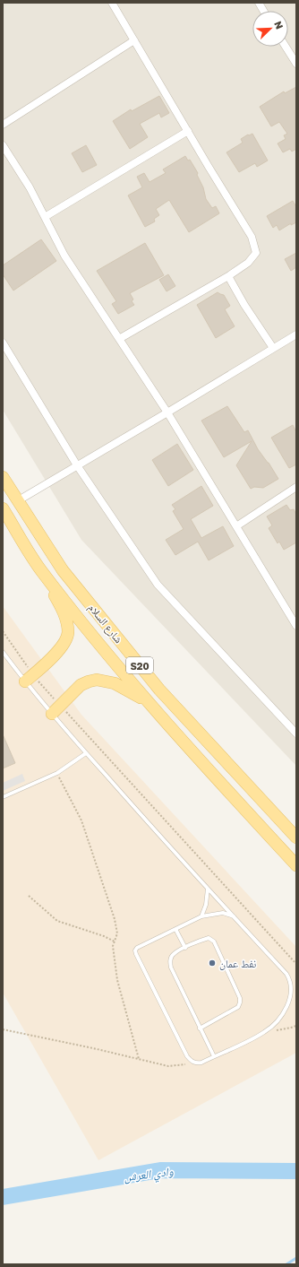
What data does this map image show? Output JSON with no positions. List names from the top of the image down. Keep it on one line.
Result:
{"streets":{"main road":["شارع السلام","S20"]},"water":["وادي العرش"],"places":["نفط عمان"],"north":"top right"}
